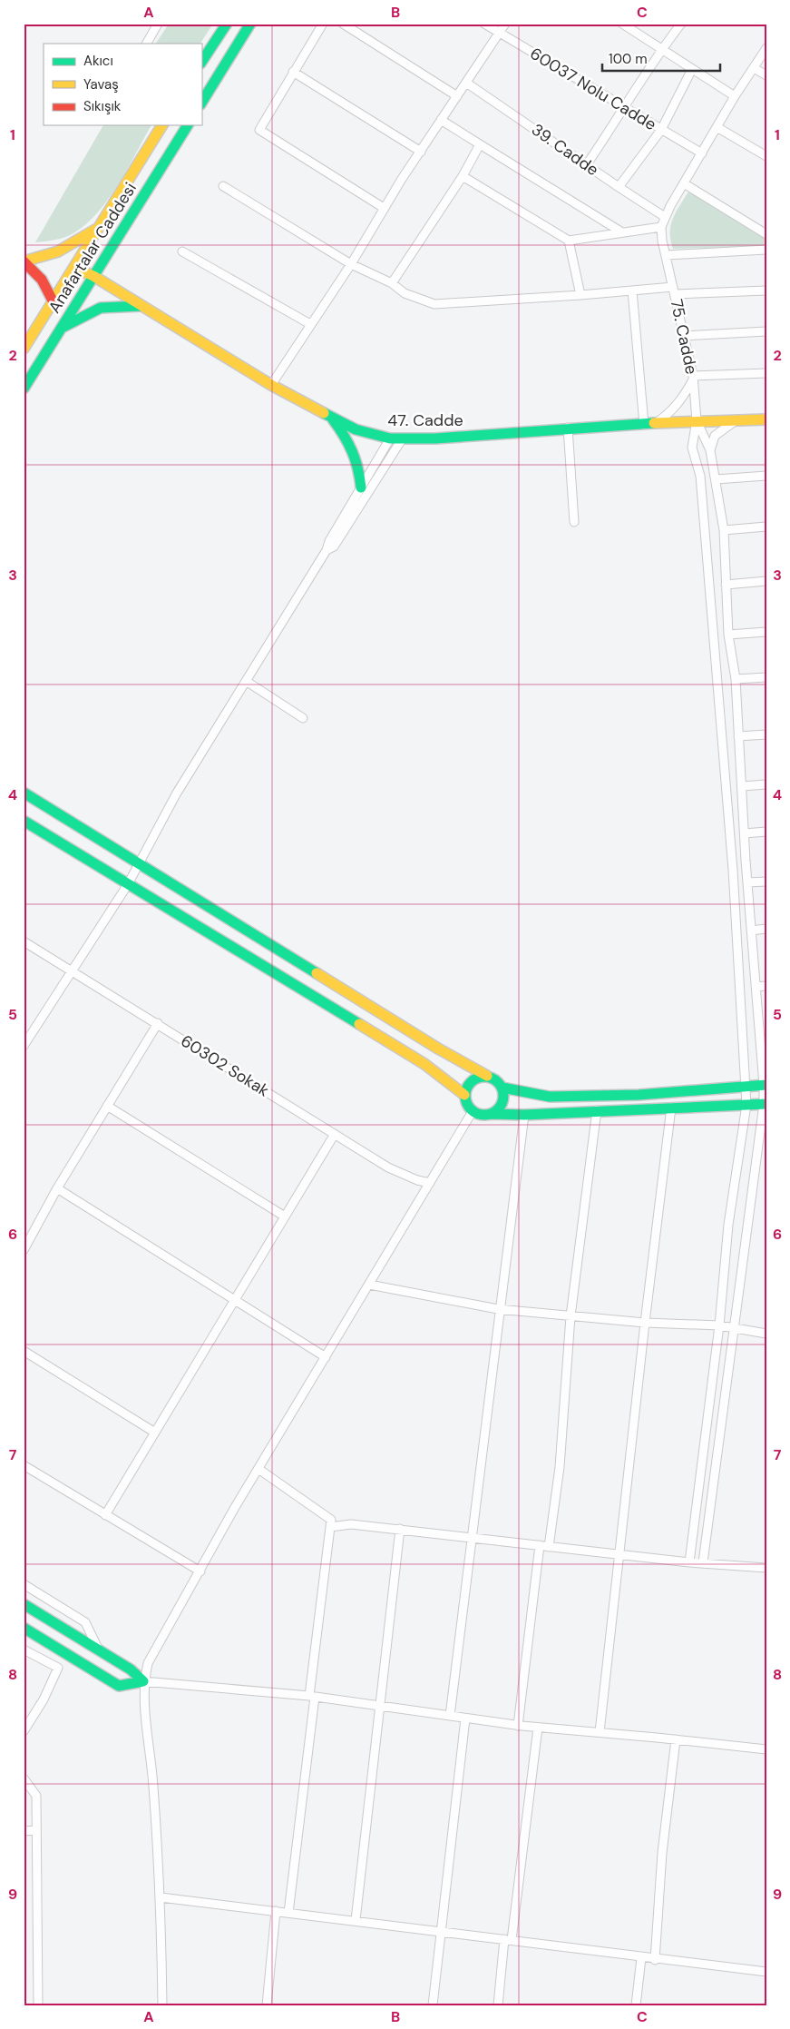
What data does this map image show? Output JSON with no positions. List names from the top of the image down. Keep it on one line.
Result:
{"streets":{"main road":["Anafartalar Caddesi","47. Cadde"],"street":["60037 Nolu Cadde","39. Cadde","75. Cadde","60302 Sokak"]},"crossings":[["Anafartalar Caddesi","47. Cadde"],["75. Cadde","47. Cadde"]],"legend":["Akıcı","Yavaş","Sıkışık"],"scale_bar":"100 m","grid":{"columns":["A","B","C"],"rows":["1","2","3","4","5","6","7","8","9"]}}
